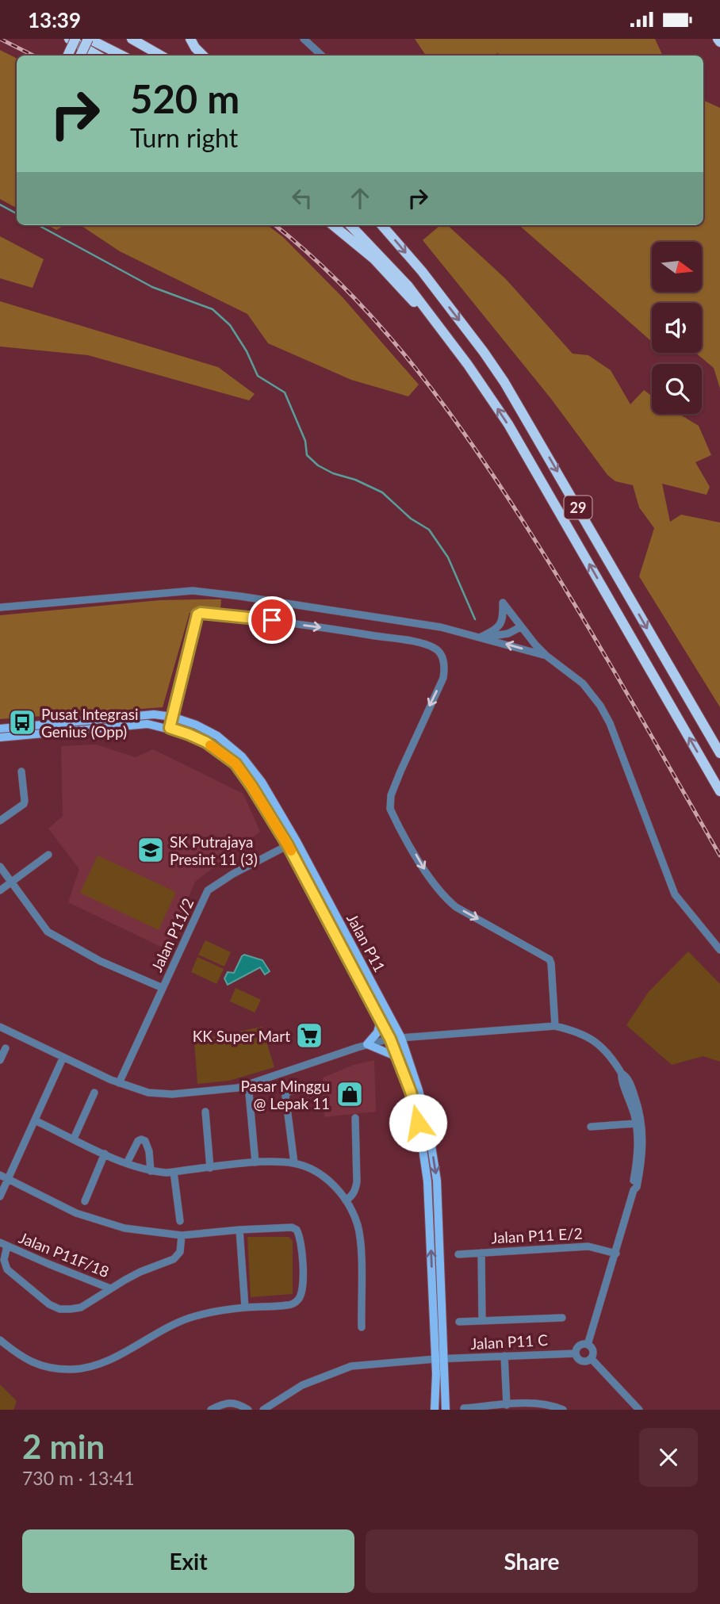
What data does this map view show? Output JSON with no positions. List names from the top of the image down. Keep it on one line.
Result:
{"streets":{"highway":["29"],"main road":["Jalan P11"],"street":["Jalan P11/2","Jalan P11 E/2","Jalan P11F/18","Jalan P11 C"]},"crossings":[["Jalan P11/2","Jalan P11"],["Jalan P11","Jalan P11 C"]],"places":{"bus stop":["Pusat Integrasi Genius (Opp)"],"school or university":["SK Putrajaya Presint 11 (3)"],"supermarket":["KK Super Mart"],"shop":["Pasar Minggu @ Lepak 11"]},"north":"right","page":{"status":"13:39","turn":["520 m","Turn right"],"heading":["2 min","730 m · 13:41"],"buttons":["Exit","Share"]}}
